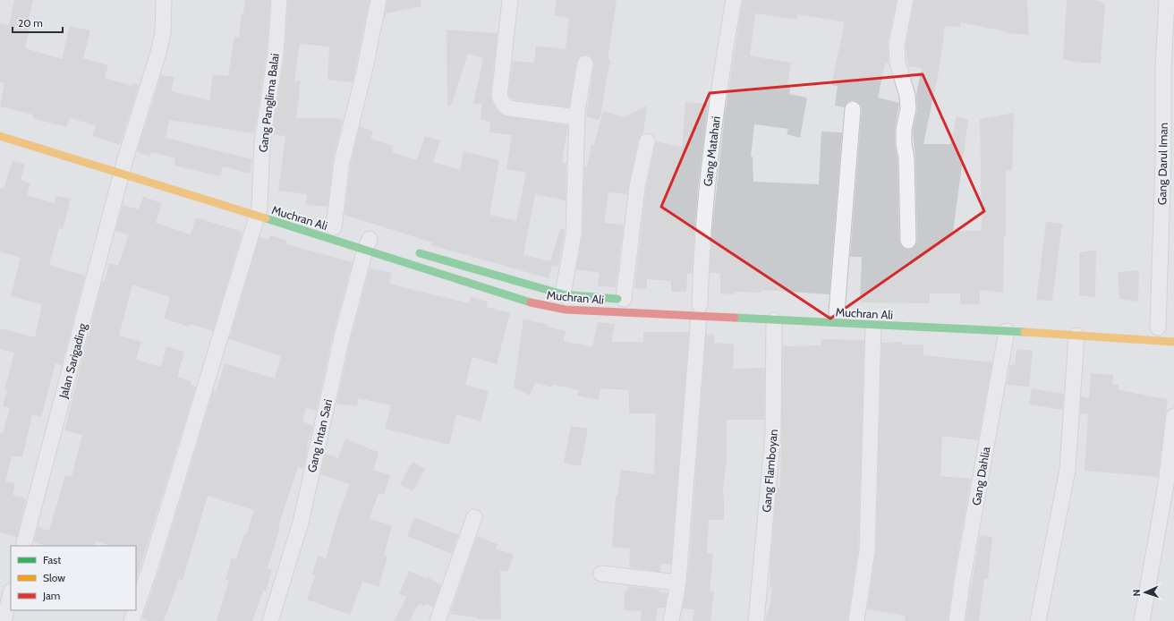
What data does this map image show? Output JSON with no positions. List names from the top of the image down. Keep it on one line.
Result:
{"streets":{"street":["Gang Panglima Balai","Gang Matahari","Gang Darul Iman","Muchran Ali","Jalan Sarigading","Gang Intan Sari","Gang Flamboyan","Gang Dahlia"]},"crossings":[["Gang Panglima Balai","Muchran Ali"],["Gang Matahari","Muchran Ali"],["Muchran Ali","Jalan Sarigading"],["Muchran Ali","Gang Intan Sari"],["Muchran Ali","Gang Flamboyan"],["Muchran Ali","Gang Dahlia"]],"legend":["Fast","Slow","Jam"],"scale_bar":"20 m","north":"left"}
